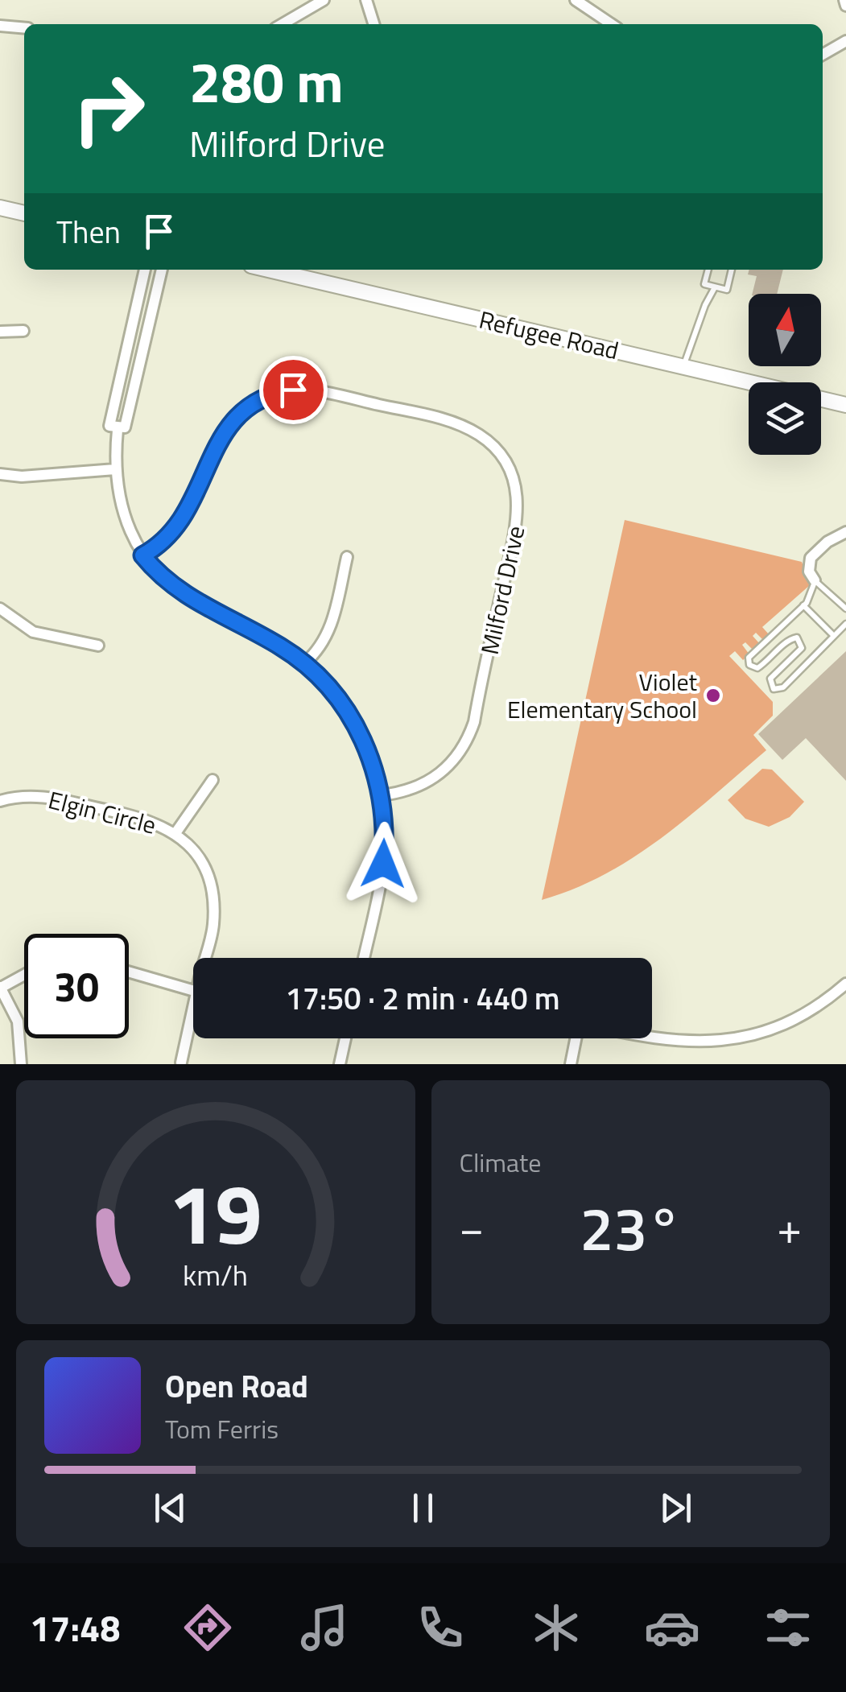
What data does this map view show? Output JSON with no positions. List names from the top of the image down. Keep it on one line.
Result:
{"streets":{"main road":["Refugee Road"],"street":["Milford Drive","Elgin Circle"]},"places":["Violet Elementary School"],"north":"top","page":{"turn":["280 m","Milford Drive"],"then":"Then","limit":"30","trip":"17:50 · 2 min · 440 m","tile":"Climate","heat":["−","23°","+"],"song":["Open Road","Tom Ferris"],"tabs":"17:48","gauge":["19","km/h"]}}
